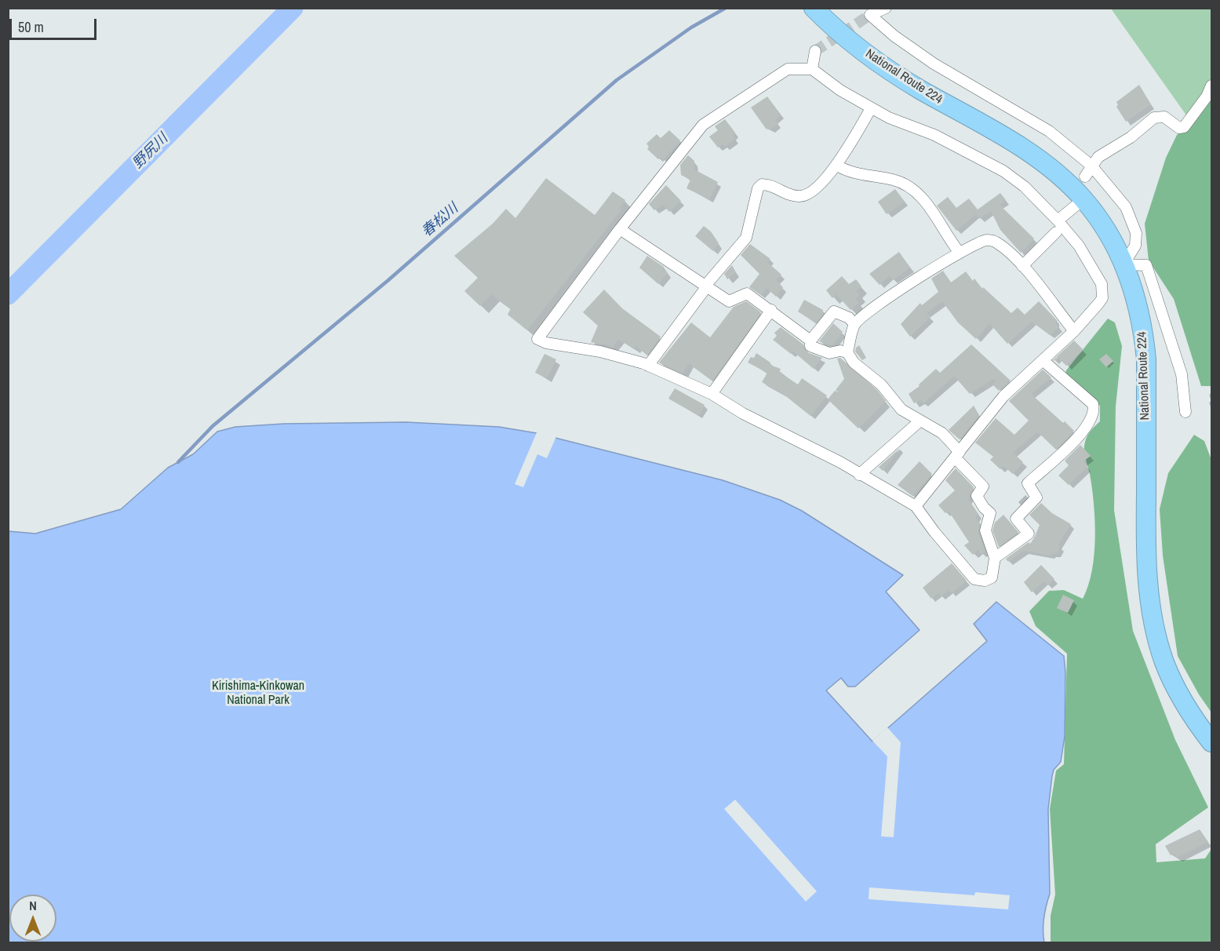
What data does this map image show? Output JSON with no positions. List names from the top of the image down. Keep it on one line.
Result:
{"streets":{"highway":["National Route 224"]},"water":["野尻川","春松川"],"parks":["Kirishima-Kinkowan National Park"],"scale_bar":"50 m","north":"top"}
